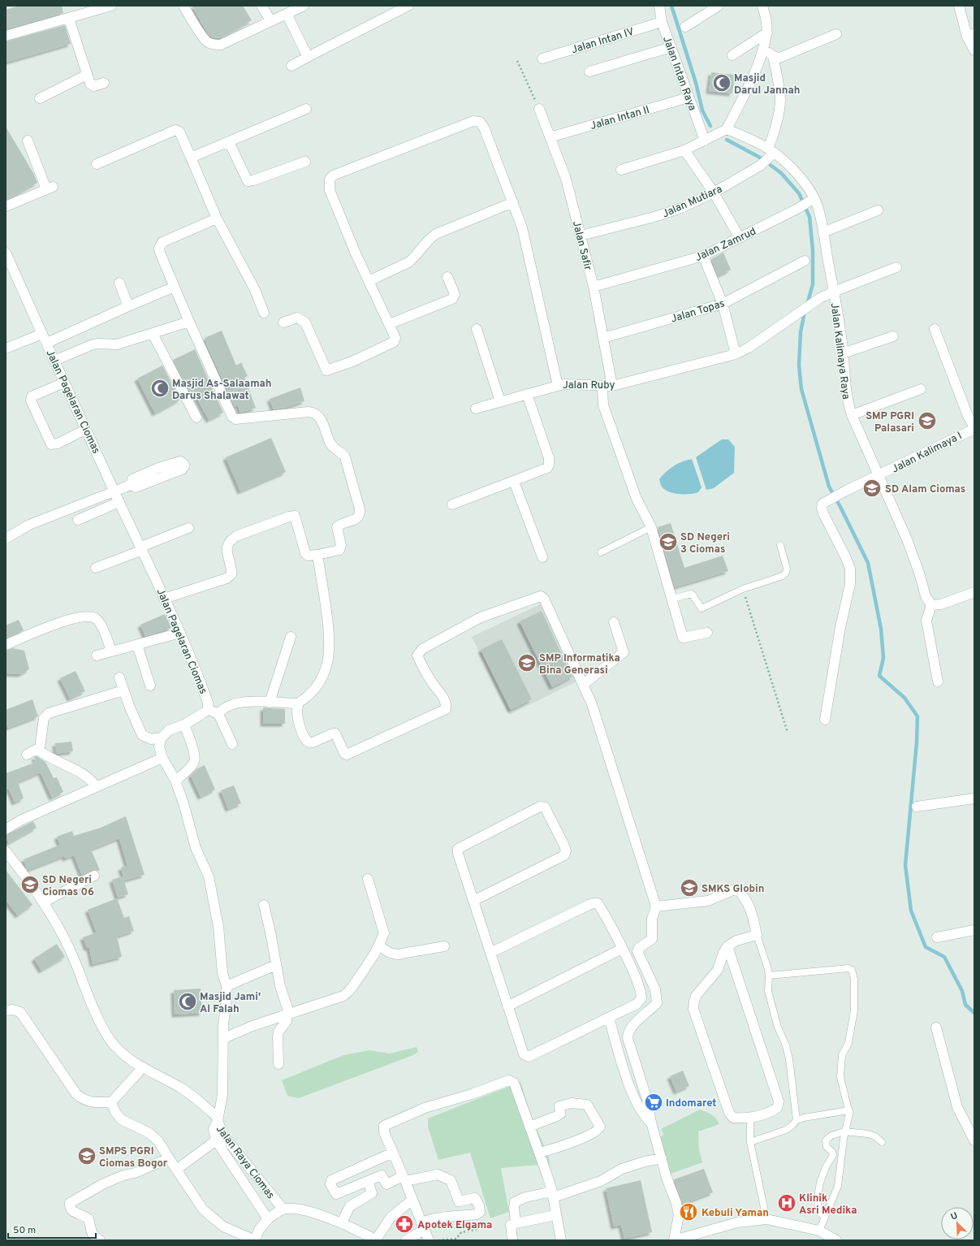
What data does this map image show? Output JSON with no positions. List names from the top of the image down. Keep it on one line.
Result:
{"streets":{"street":["Jalan Intan IV","Jalan Intan Raya","Jalan Intan II","Jalan Mutiara","Jalan Zamrud","Jalan Safir","Jalan Topas","Jalan Kalimaya Raya","Jalan Ruby","Jalan Pagelaran Ciomas","Jalan Kalimaya I","Jalan Raya Ciomas"]},"crossings":[["Jalan Intan IV","Jalan Intan Raya"],["Jalan Intan Raya","Jalan Intan II"],["Jalan Intan II","Jalan Safir"],["Jalan Mutiara","Jalan Safir"],["Jalan Mutiara","Jalan Kalimaya Raya"],["Jalan Zamrud","Jalan Safir"],["Jalan Zamrud","Jalan Kalimaya Raya"],["Jalan Safir","Jalan Topas"],["Jalan Safir","Jalan Ruby"],["Jalan Kalimaya Raya","Jalan Ruby"],["Jalan Kalimaya Raya","Jalan Kalimaya I"]],"places":{"mosque":["Masjid Darul Jannah","Masjid As-Salaamah Darus Shalawat","Masjid Jami' Al Falah"],"school or university":["SMP PGRI Palasari","SD Alam Ciomas","SD Negeri 3 Ciomas","SMP Informatika Bina Generasi","SD Negeri Ciomas 06","SMKS Globin","SMPS PGRI Ciomas Bogor"],"supermarket":["Indomaret"],"hospital":["Klinik Asri Medika"],"restaurant":["Kebuli Yaman"],"pharmacy":["Apotek Elgama"]},"scale_bar":"50 m","north":"top left"}
